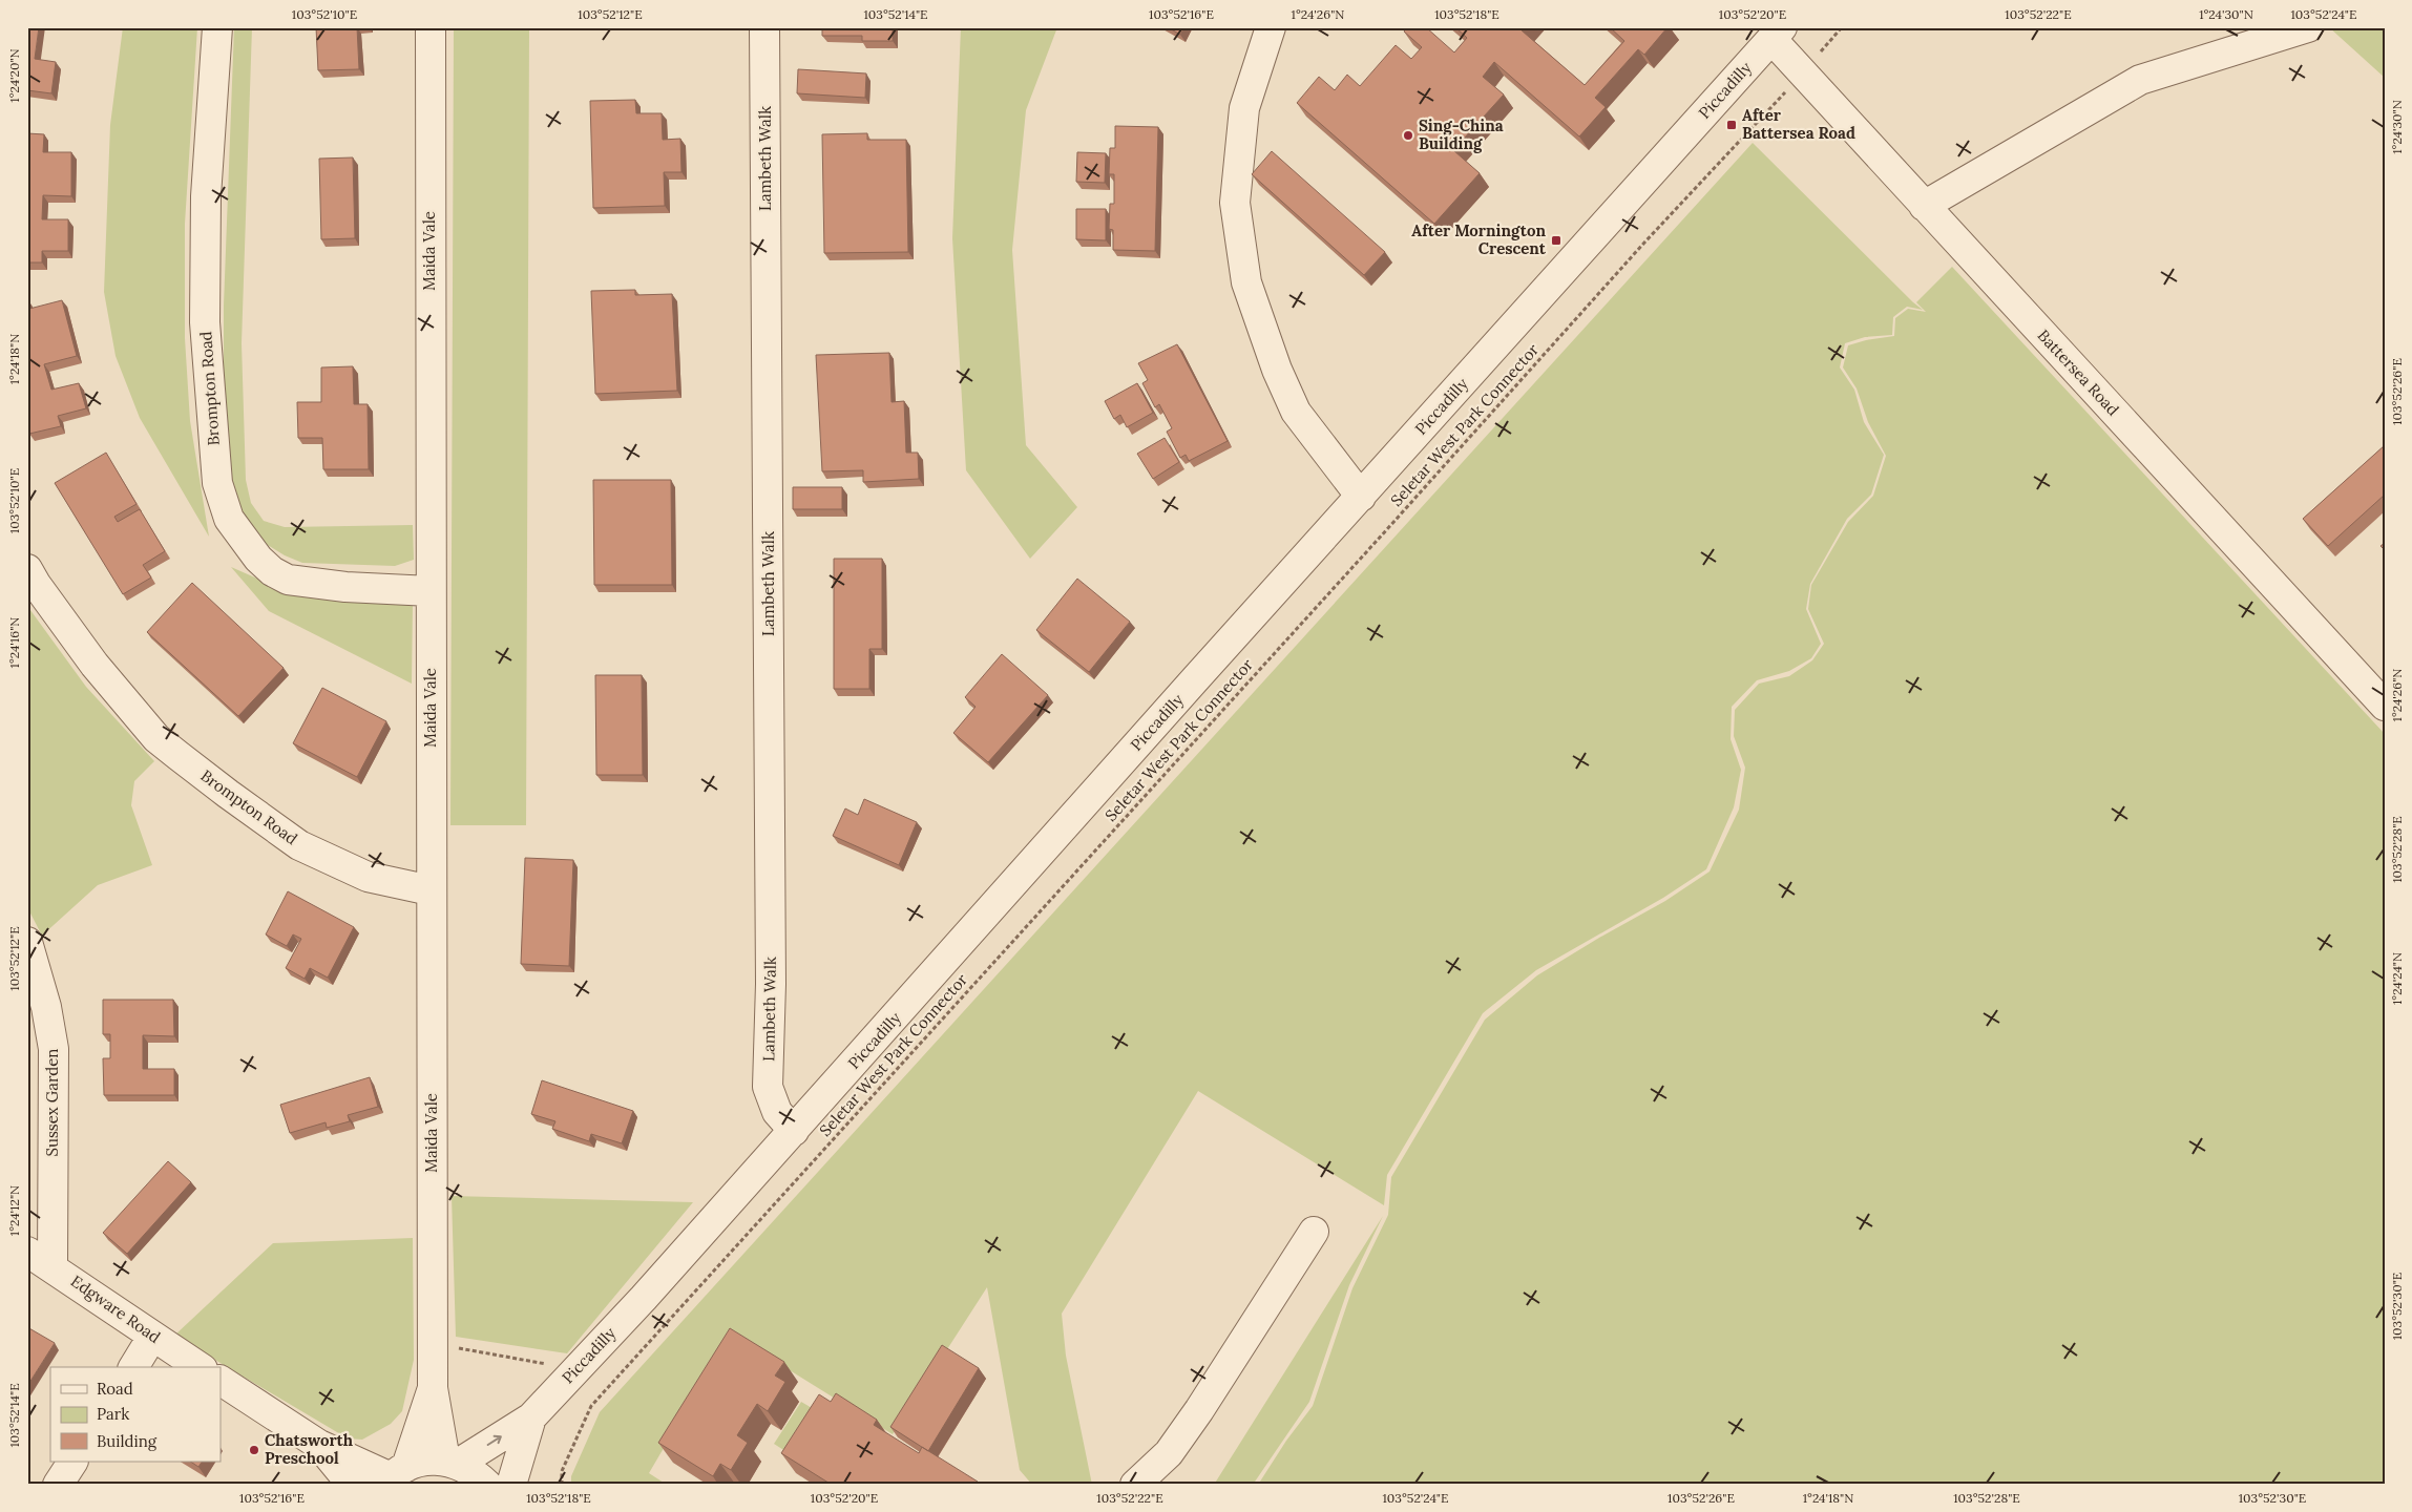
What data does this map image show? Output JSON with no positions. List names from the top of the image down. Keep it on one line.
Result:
{"streets":{"street":["Piccadilly","Lambeth Walk","Maida Vale","Battersea Road","Brompton Road","Sussex Garden","Edgware Road"],"path":["Seletar West Park Connector"]},"crossings":[["Piccadilly","Lambeth Walk"],["Piccadilly","Maida Vale"],["Piccadilly","Battersea Road"],["Maida Vale","Brompton Road"],["Battersea Road","Seletar West Park Connector"],["Sussex Garden","Edgware Road"]],"places":{"transit":["After Battersea Road","After Mornington Crescent"],"other":["Sing-China Building","Chatsworth Preschool"]},"legend":["Road","Park","Building"],"coordinates":["103°52'10\"E","103°52'12\"E","103°52'14\"E","103°52'16\"E","1°24'26\"N","103°52'18\"E","103°52'20\"E","103°52'22\"E","1°24'30\"N","103°52'24\"E","1°24'20\"N","1°24'18\"N","103°52'26\"E","1°24'16\"N","103°52'28\"E","1°24'24\"N","1°24'12\"N","103°52'30\"E"]}
